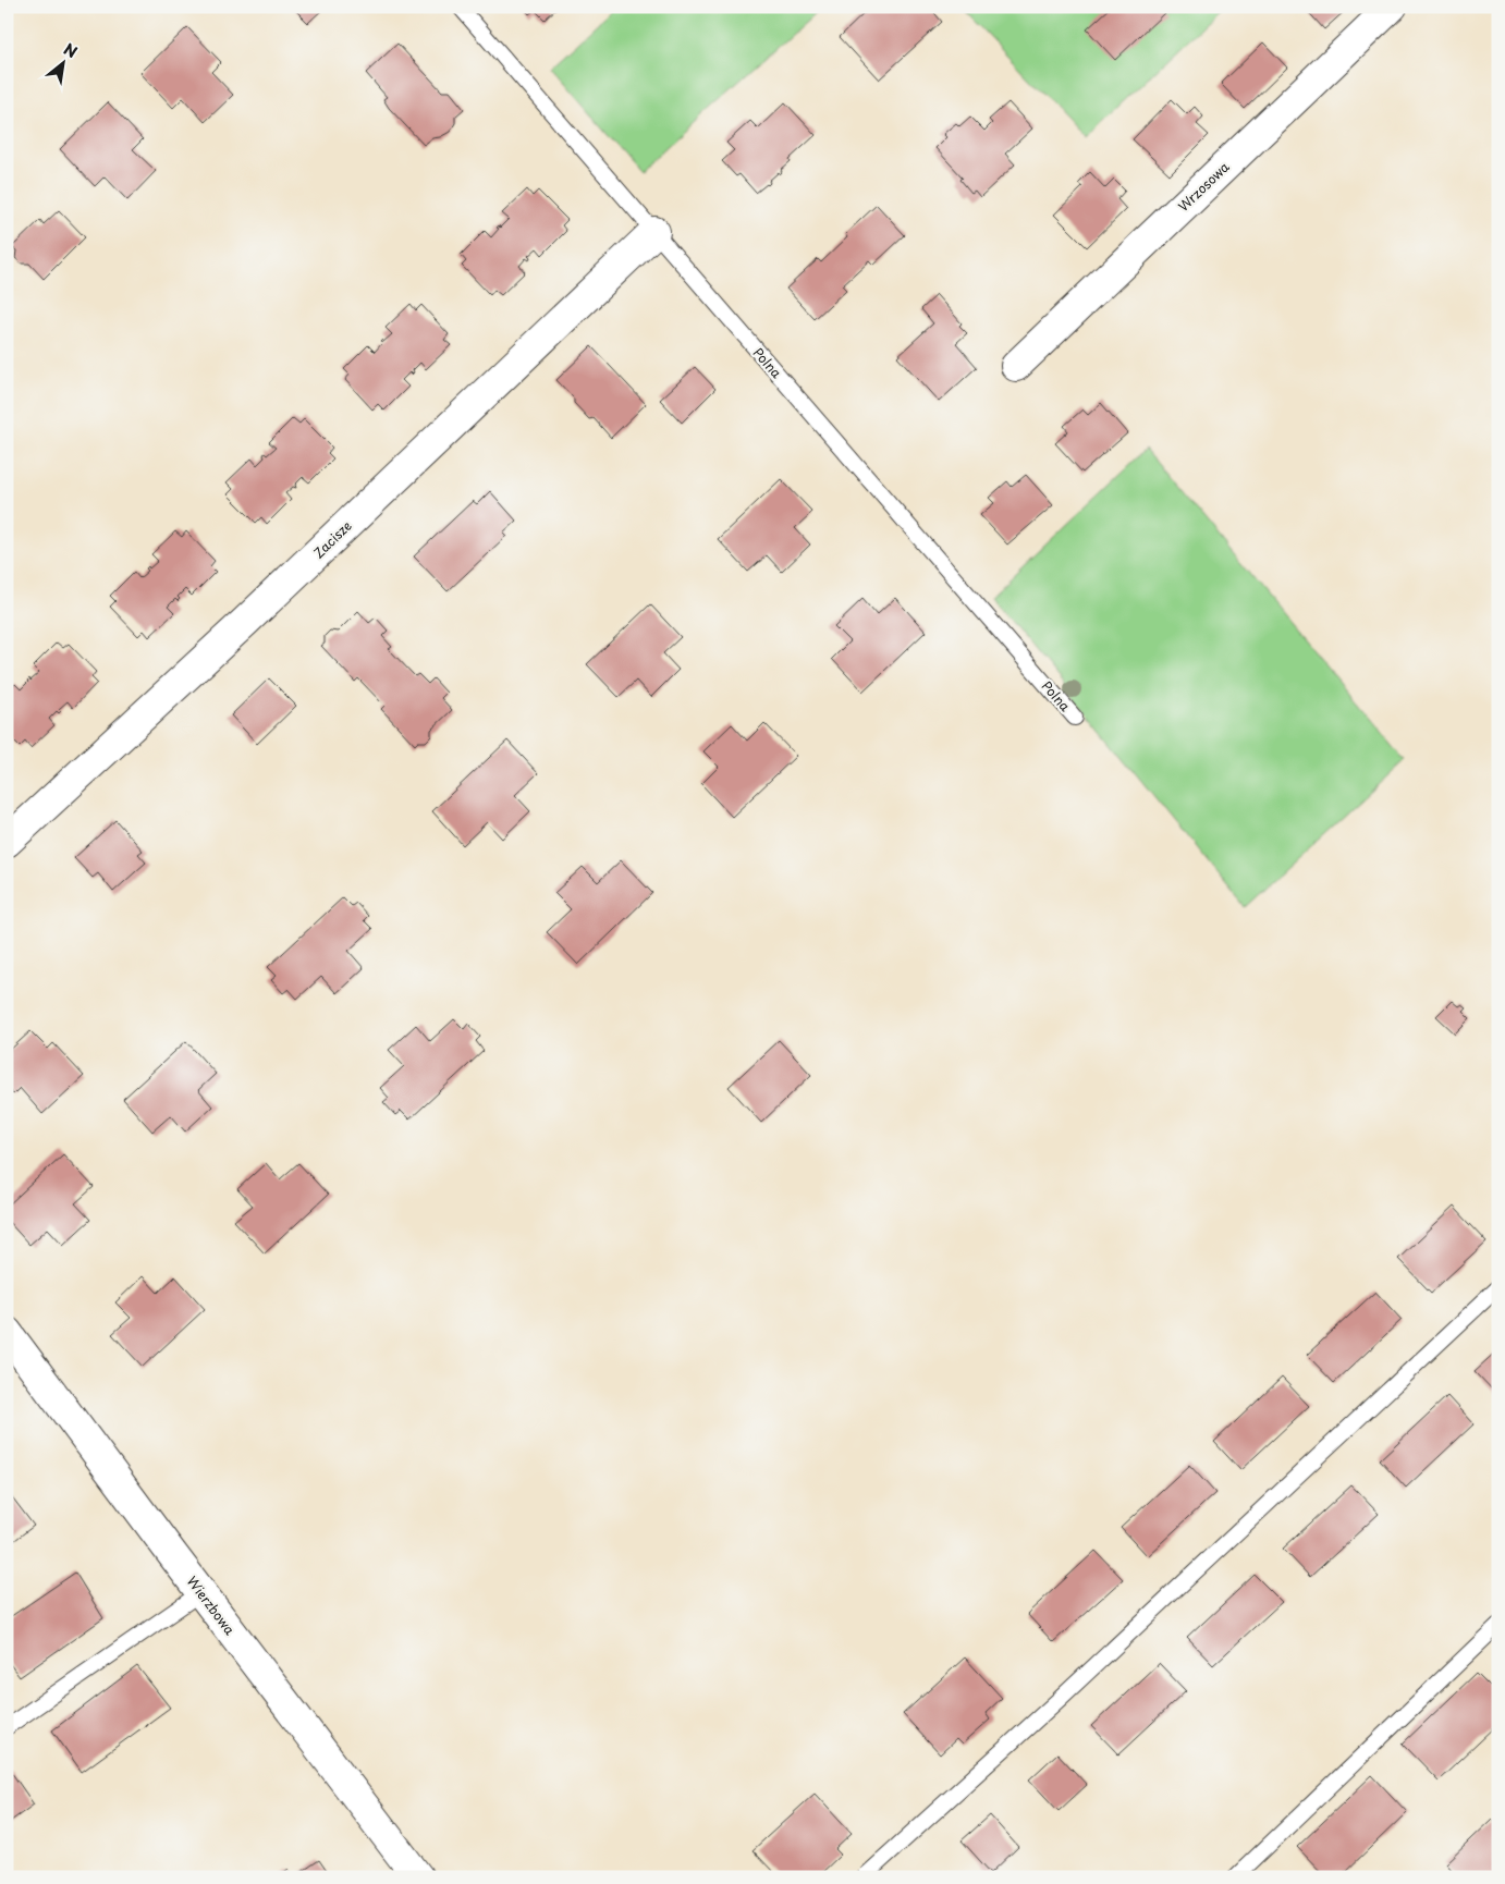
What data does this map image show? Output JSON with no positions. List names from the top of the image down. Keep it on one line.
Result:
{"streets":{"street":["Wrzosowa","Zacisze","Wierzbowa"],"lane":["Polna"]},"crossings":[["Polna","Zacisze"]],"north":"top right"}
